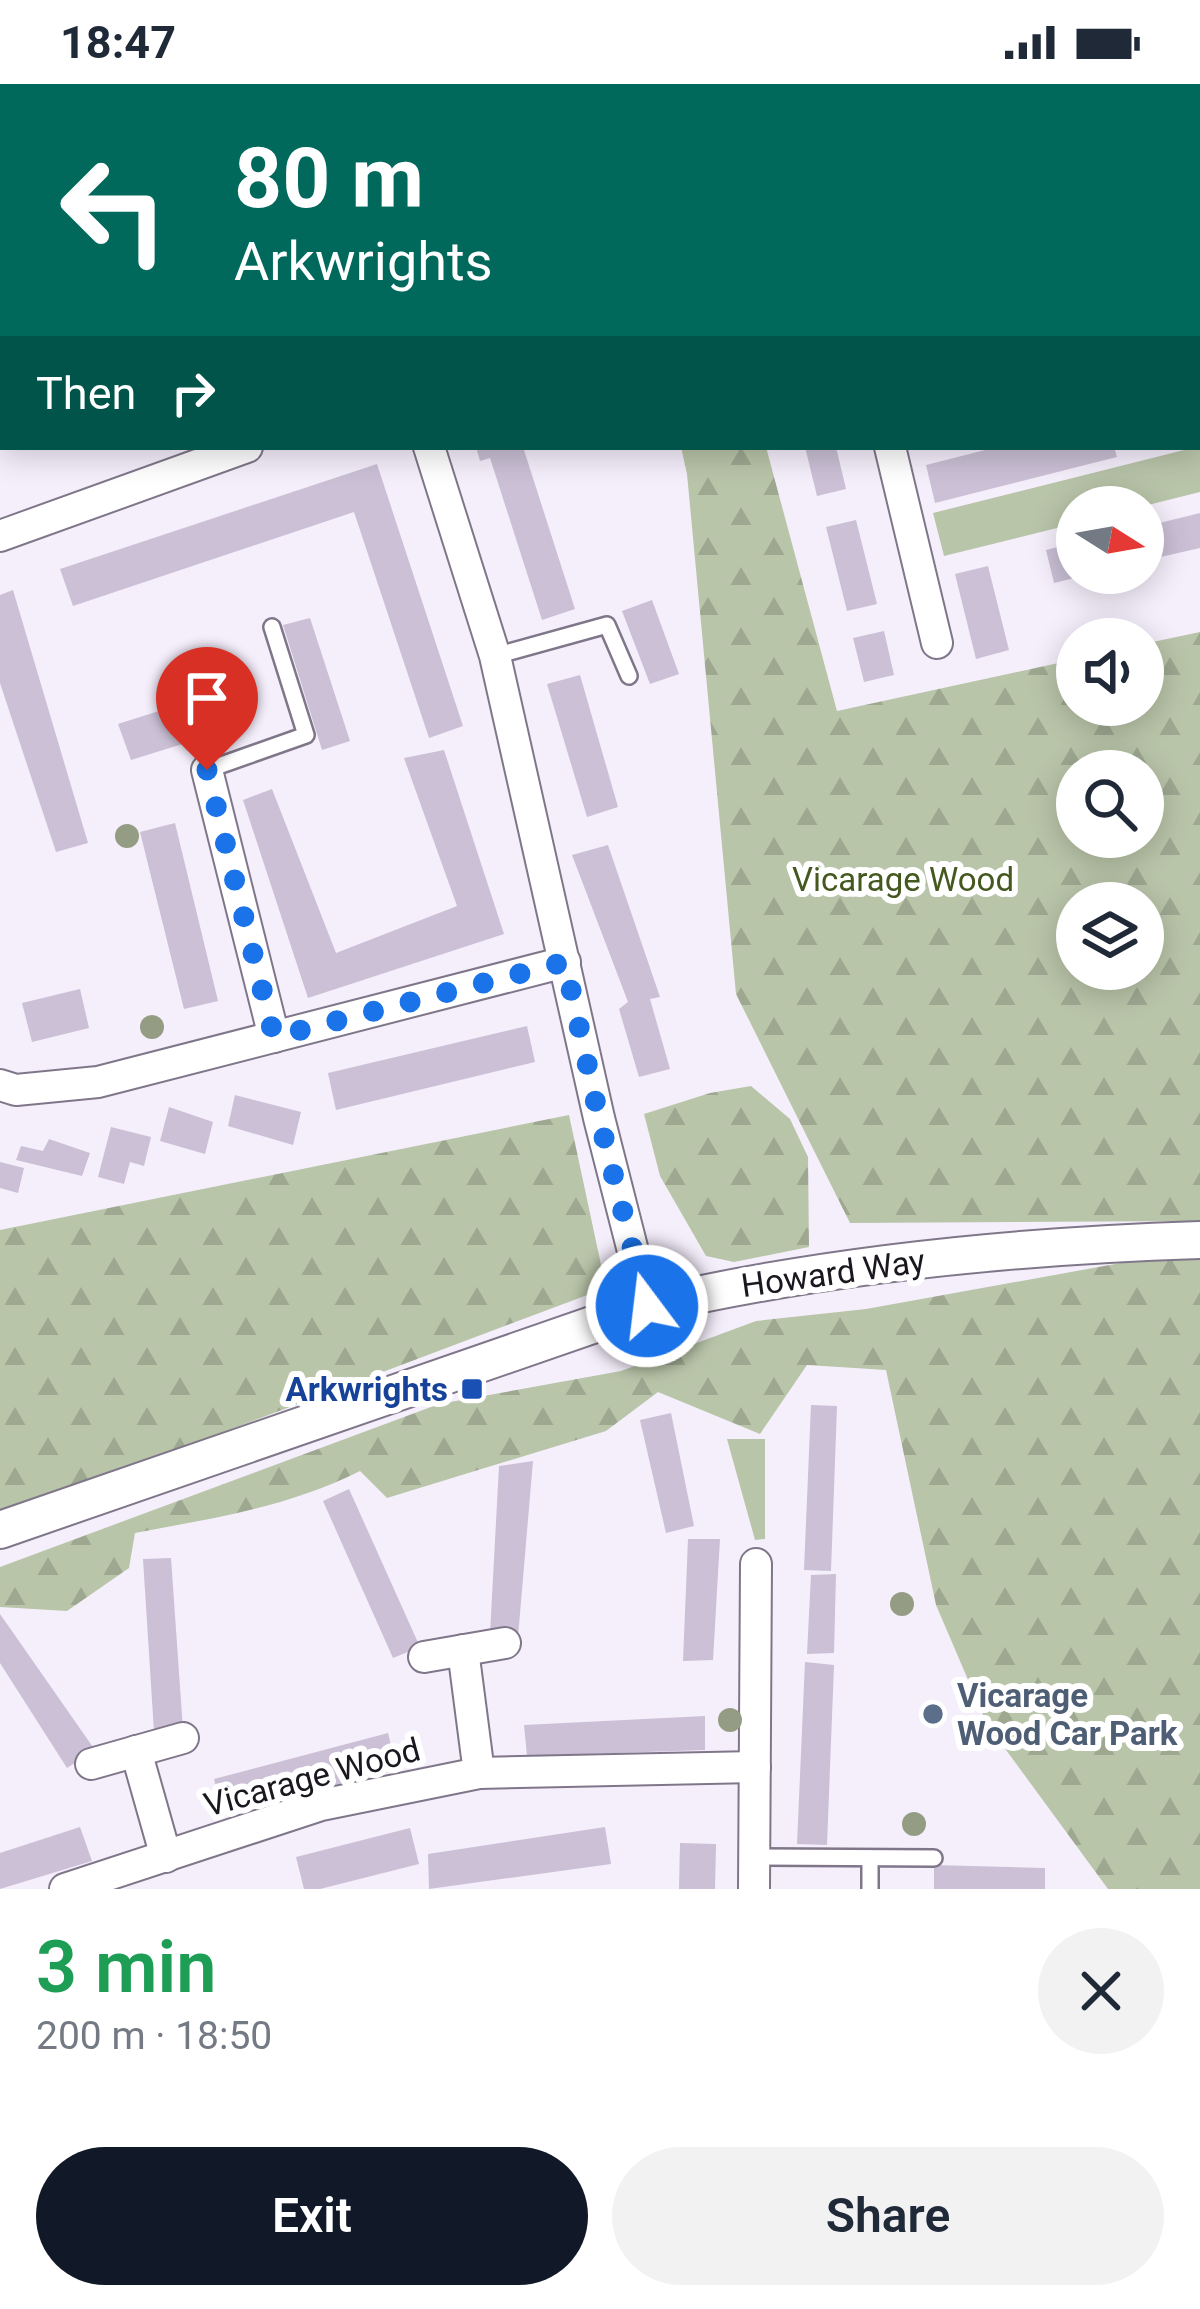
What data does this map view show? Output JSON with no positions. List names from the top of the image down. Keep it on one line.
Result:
{"streets":{"street":["Howard Way","Vicarage Wood"]},"parks":["Vicarage Wood"],"places":{"transit":["Arkwrights"],"other":["Vicarage Wood Car Park"]},"north":"right","page":{"status":"18:47","turn":["80 m","Arkwrights"],"then":"Then","heading":["3 min","200 m · 18:50"],"buttons":["Exit","Share"]}}
